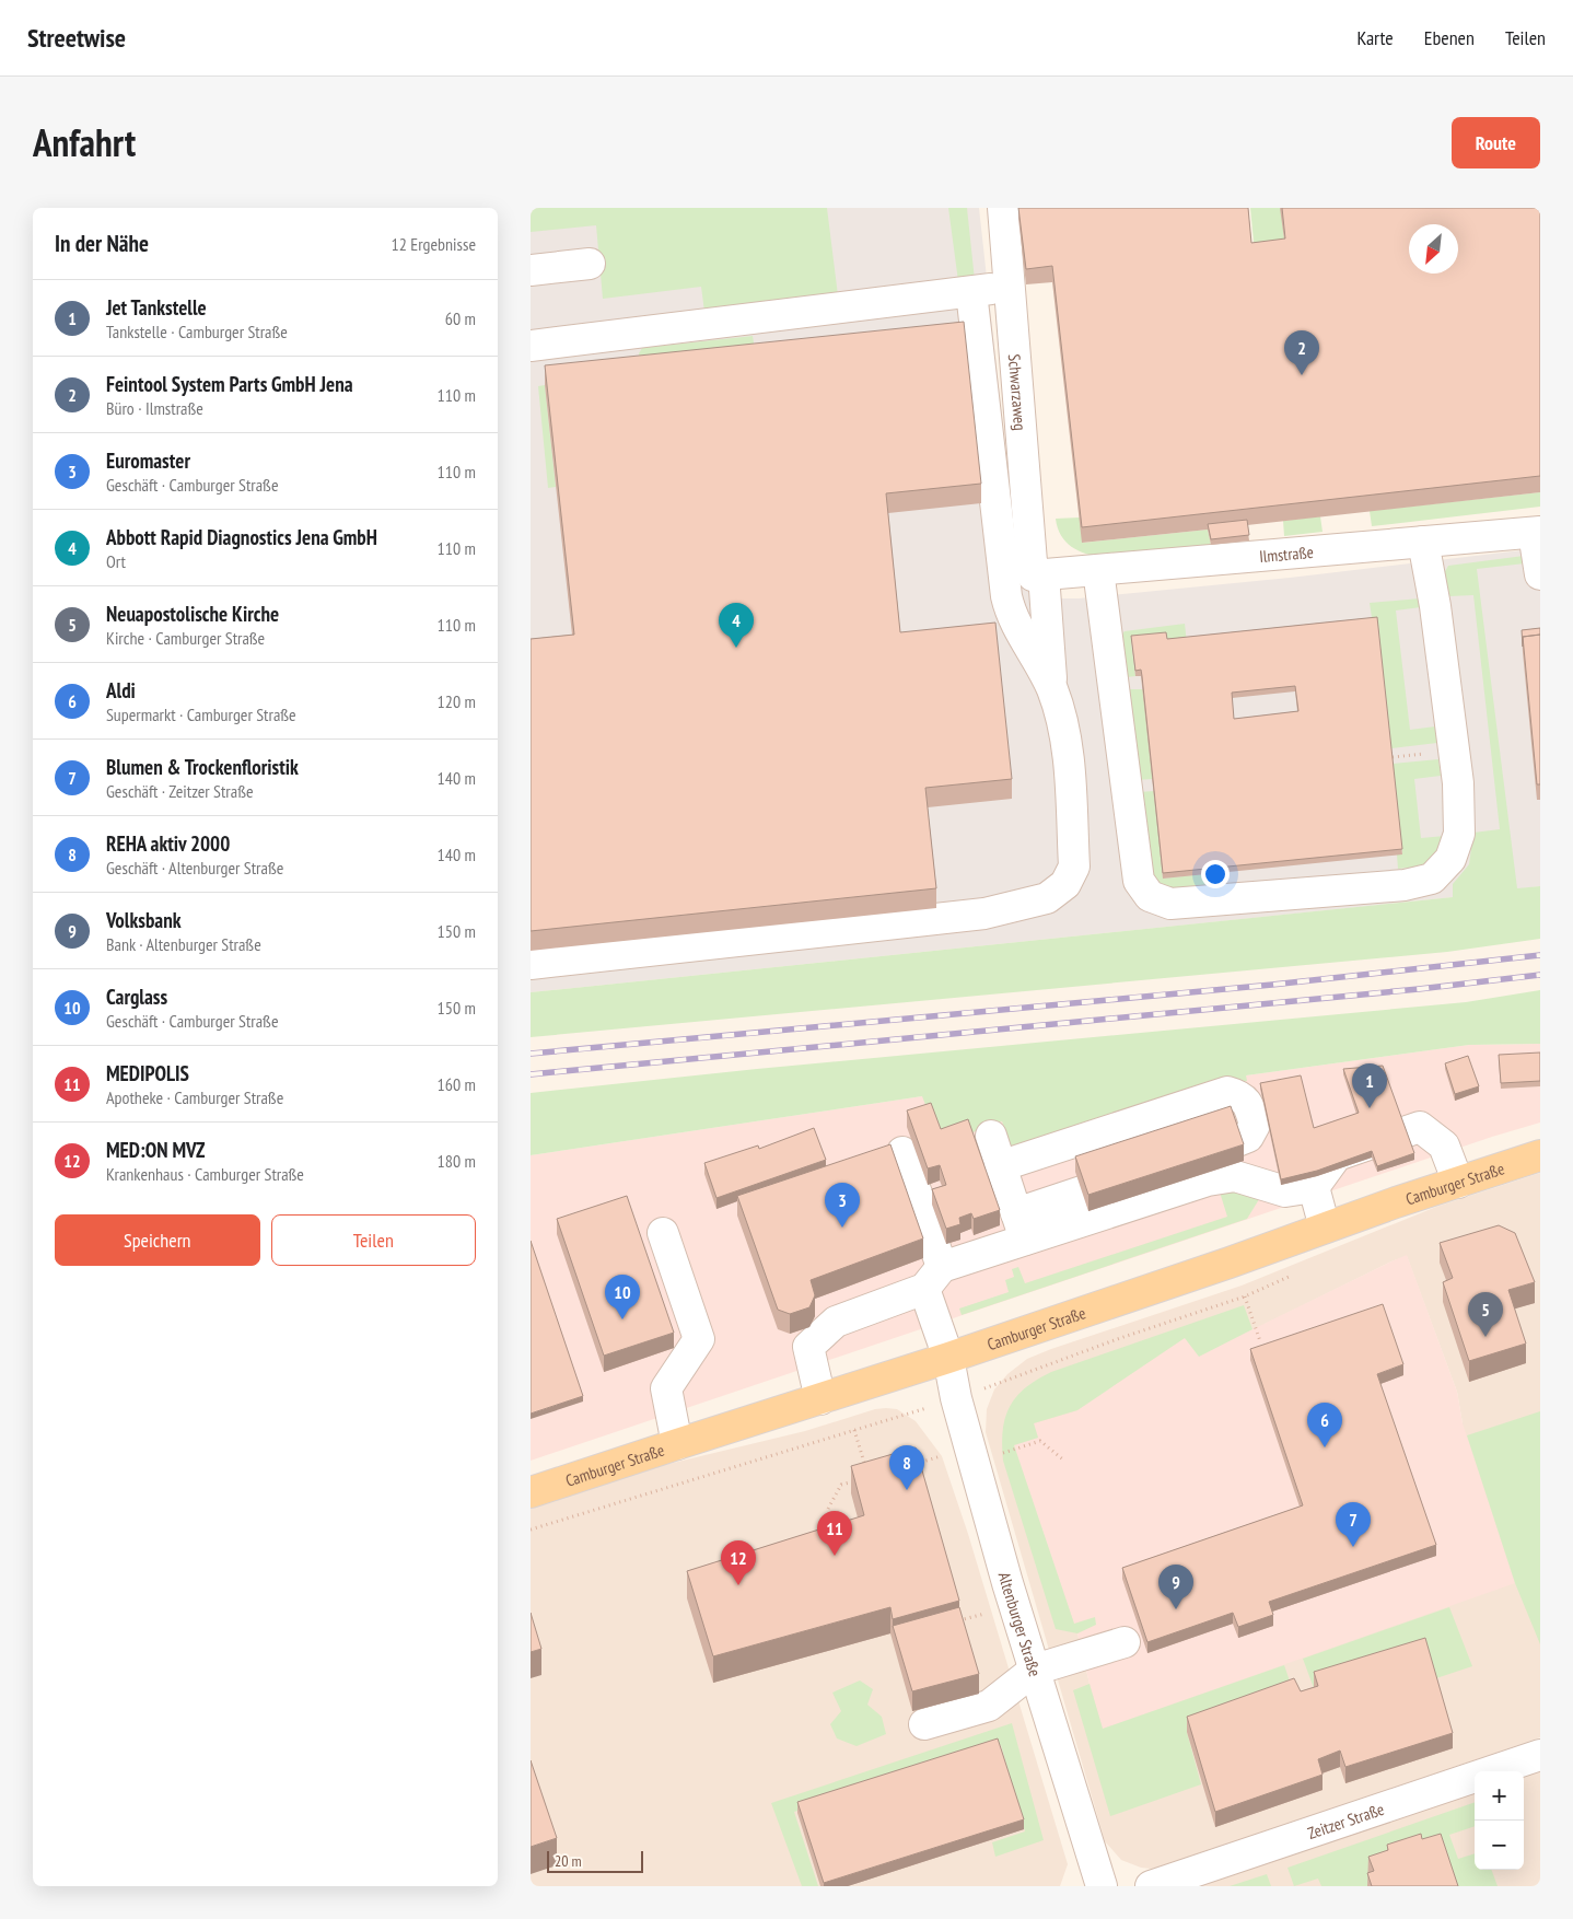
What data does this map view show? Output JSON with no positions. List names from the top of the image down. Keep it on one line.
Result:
{"streets":{"main road":["Camburger Straße"],"street":["Schwarzaweg","Ilmstraße","Altenburger Straße","Zeitzer Straße"]},"crossings":[["Schwarzaweg","Ilmstraße"],["Camburger Straße","Altenburger Straße"]],"scale_bar":"20 m","north":"bottom left","page":{"header":"Streetwise","nav":["Karte","Ebenen","Teilen"],"title":"Anfahrt","buttons":["Route",["Speichern","Teilen"]],"heading":["In der Nähe","12 Ergebnisse"],"list":[{"mark":"1","name":"Jet Tankstelle","note":"Tankstelle · Camburger Straße","value":"60 m"},{"mark":"2","name":"Feintool System Parts GmbH Jena","note":"Büro · Ilmstraße","value":"110 m"},{"mark":"3","name":"Euromaster","note":"Geschäft · Camburger Straße","value":"110 m"},{"mark":"4","name":"Abbott Rapid Diagnostics Jena GmbH","note":"Ort","value":"110 m"},{"mark":"5","name":"Neuapostolische Kirche","note":"Kirche · Camburger Straße","value":"110 m"},{"mark":"6","name":"Aldi","note":"Supermarkt · Camburger Straße","value":"120 m"},{"mark":"7","name":"Blumen & Trockenfloristik","note":"Geschäft · Zeitzer Straße","value":"140 m"},{"mark":"8","name":"REHA aktiv 2000","note":"Geschäft · Altenburger Straße","value":"140 m"},{"mark":"9","name":"Volksbank","note":"Bank · Altenburger Straße","value":"150 m"},{"mark":"10","name":"Carglass","note":"Geschäft · Camburger Straße","value":"150 m"},{"mark":"11","name":"MEDIPOLIS","note":"Apotheke · Camburger Straße","value":"160 m"},{"mark":"12","name":"MED:ON MVZ","note":"Krankenhaus · Camburger Straße","value":"180 m"}],"pins":["2","4","1","3","10","5","6","8","7","11","12","9"],"map_buttons":["+","−"],"scale":"20 m"}}
